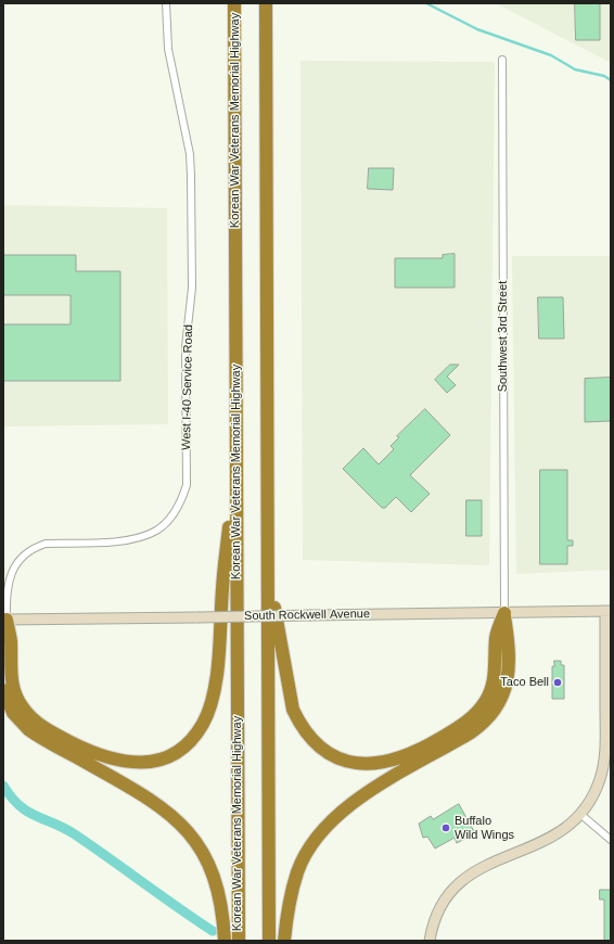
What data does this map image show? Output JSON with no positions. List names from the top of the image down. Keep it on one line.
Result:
{"streets":{"highway":["Korean War Veterans Memorial Highway"],"main road":["South Rockwell Avenue"],"street":["Southwest 3rd Street","West I-40 Service Road"]},"crossings":[["Southwest 3rd Street","South Rockwell Avenue"],["West I-40 Service Road","South Rockwell Avenue"]],"places":["Taco Bell","Buffalo Wild Wings"]}
